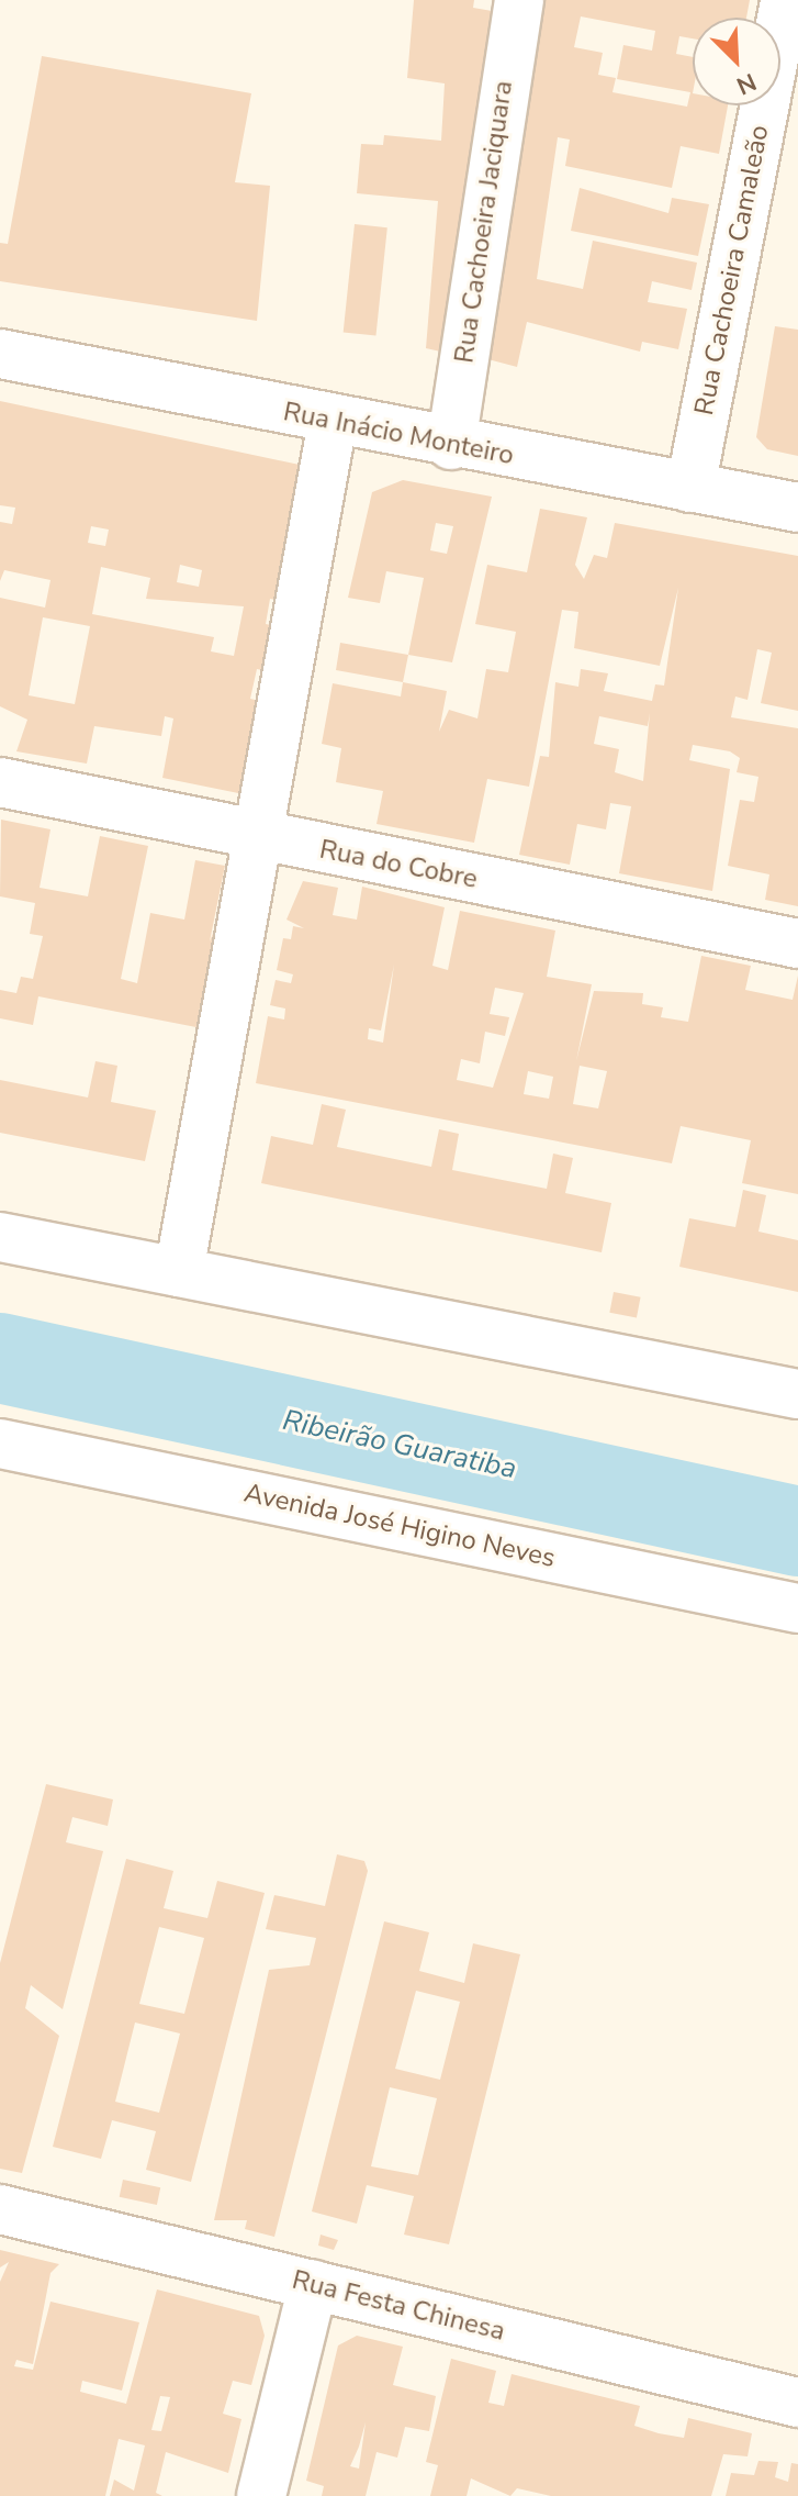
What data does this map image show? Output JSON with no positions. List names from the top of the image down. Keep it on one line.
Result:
{"streets":{"street":["Rua Cachoeira Jaciquara","Rua Cachoeira Camaleão","Rua Inácio Monteiro","Rua do Cobre","Avenida José Higino Neves","Rua Festa Chinesa"]},"crossings":[["Rua Cachoeira Jaciquara","Rua Inácio Monteiro"],["Rua Cachoeira Camaleão","Rua Inácio Monteiro"]],"water":["Ribeirão Guaratiba"],"north":"bottom right"}
